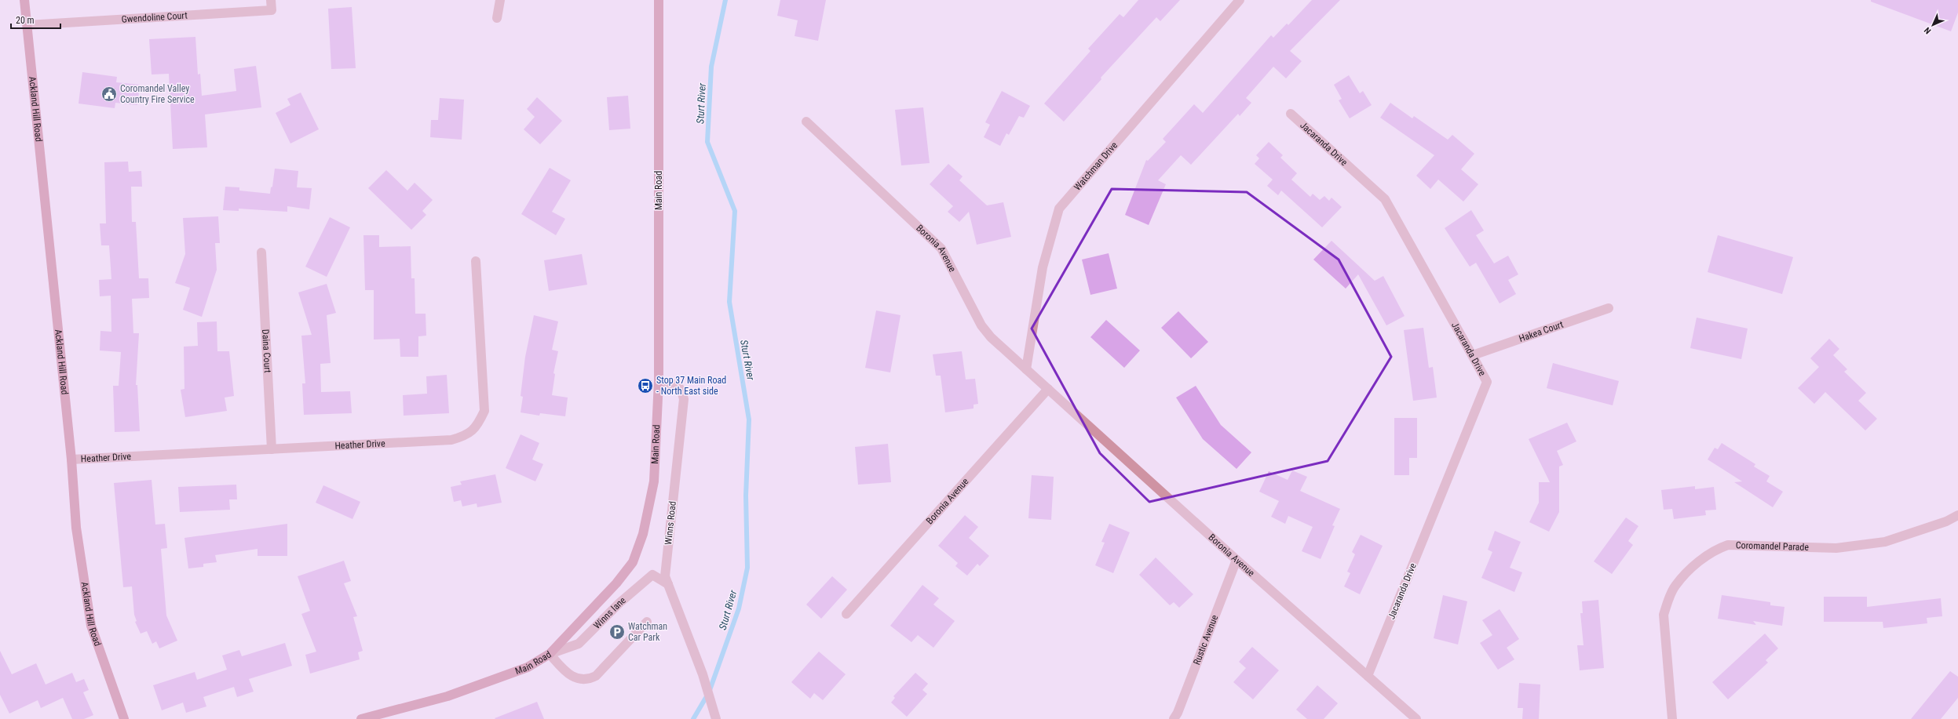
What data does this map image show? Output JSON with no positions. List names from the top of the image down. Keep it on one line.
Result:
{"streets":{"main road":["Ackland Hill Road","Main Road"],"street":["Gwendoline Court","Jacaranda Drive","Watchman Drive","Boronia Avenue","Hakea Court","Daina Court","Heather Drive","Winns Road","Coromandel Parade","Winns lane","Rustic Avenue"]},"crossings":[["Gwendoline Court","Ackland Hill Road"],["Ackland Hill Road","Heather Drive"],["Jacaranda Drive","Boronia Avenue"],["Jacaranda Drive","Hakea Court"],["Watchman Drive","Boronia Avenue"],["Main Road","Winns Road"],["Main Road","Winns lane"],["Boronia Avenue","Rustic Avenue"],["Daina Court","Heather Drive"],["Winns Road","Winns lane"]],"water":["Sturt River"],"places":{"public building":["Coromandel Valley Country Fire Service"],"bus stop":["Stop 37 Main Road - North East side"],"parking":["Watchman Car Park"]},"scale_bar":"20 m","north":"bottom left"}
